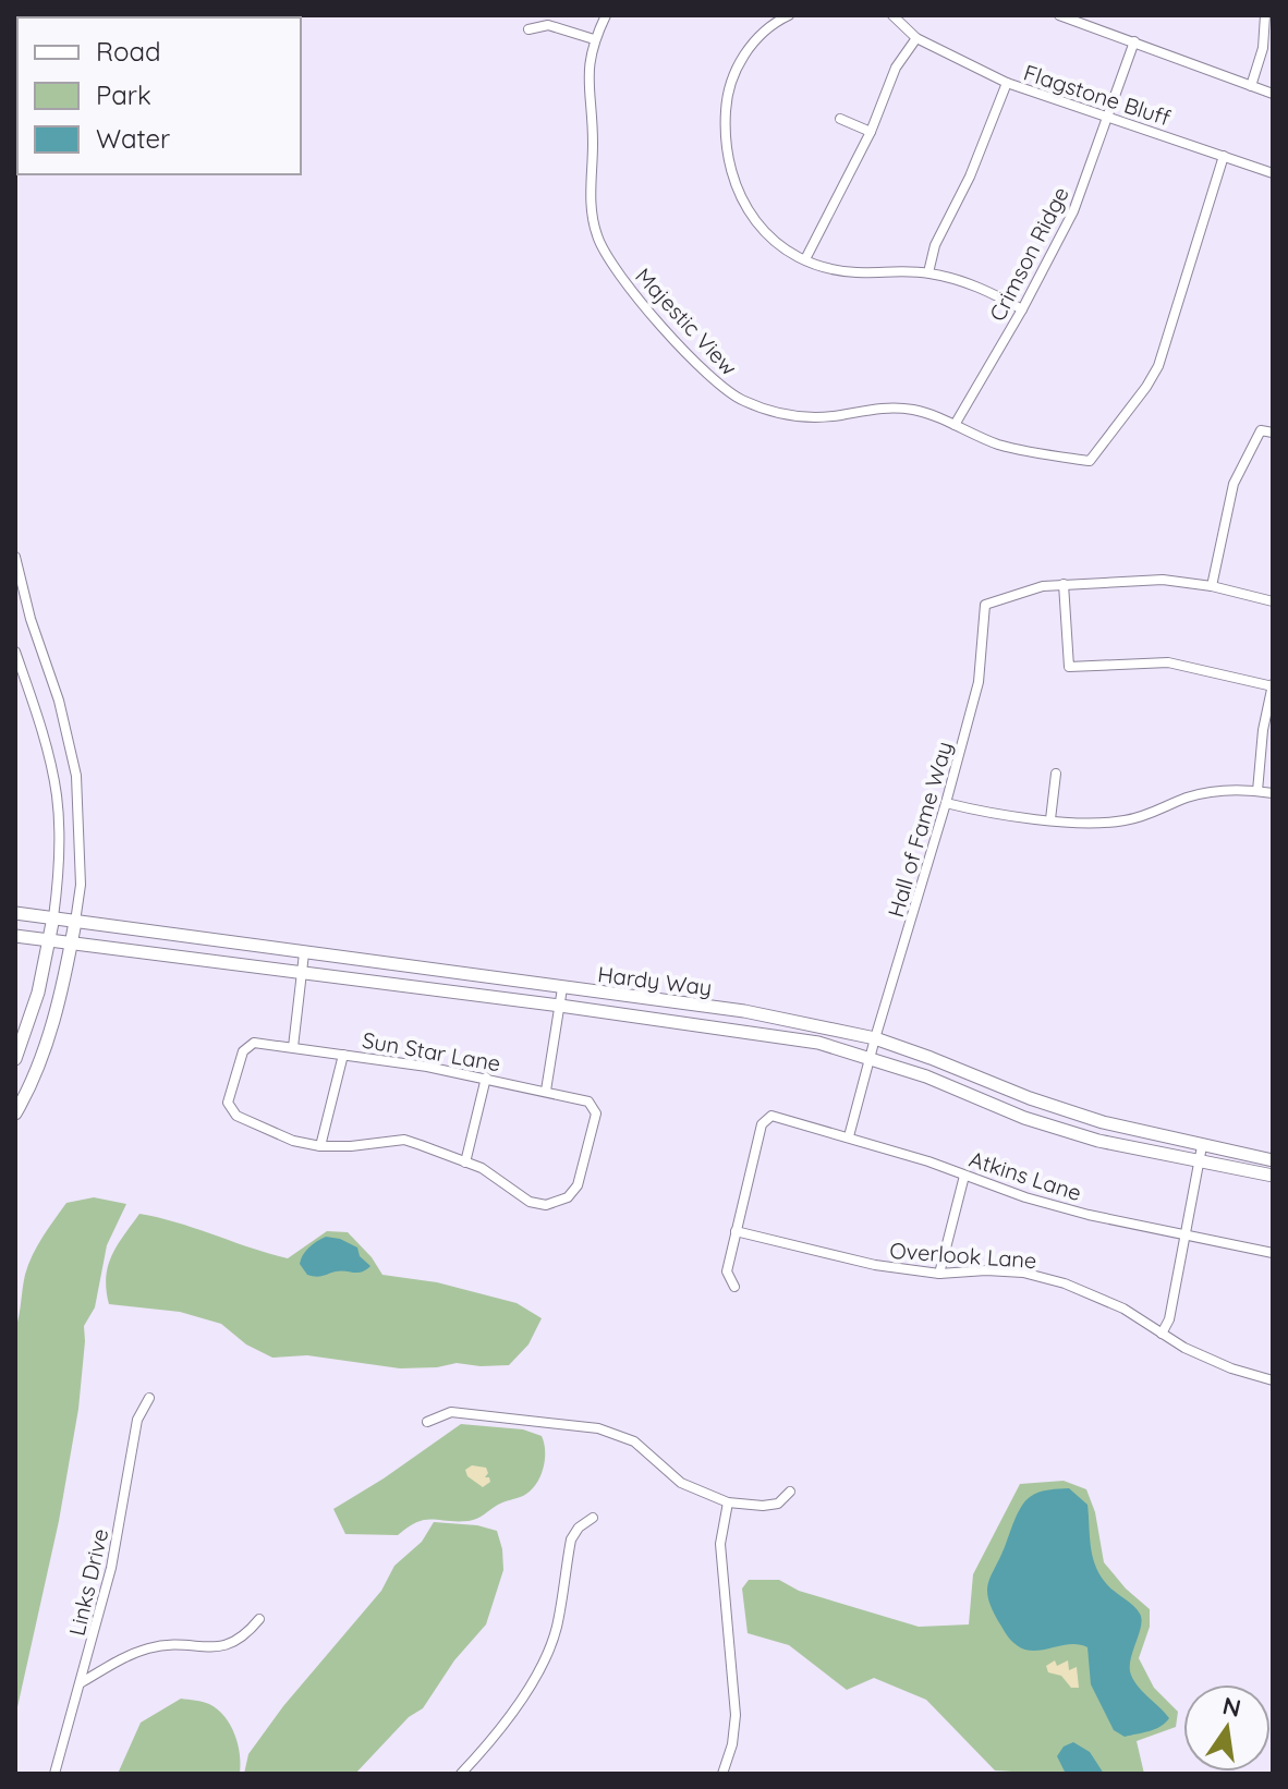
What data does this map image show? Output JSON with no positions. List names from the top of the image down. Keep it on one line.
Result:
{"streets":{"main road":["Hardy Way"],"street":["Flagstone Bluff","Crimson Ridge","Majestic View","Hall of Fame Way","Sun Star Lane","Atkins Lane","Overlook Lane","Links Drive"]},"crossings":[["Flagstone Bluff","Crimson Ridge"],["Flagstone Bluff","Majestic View"],["Crimson Ridge","Majestic View"],["Hall of Fame Way","Hardy Way"],["Hall of Fame Way","Atkins Lane"],["Atkins Lane","Overlook Lane"]],"legend":["Road","Park","Water"],"north":"top"}
